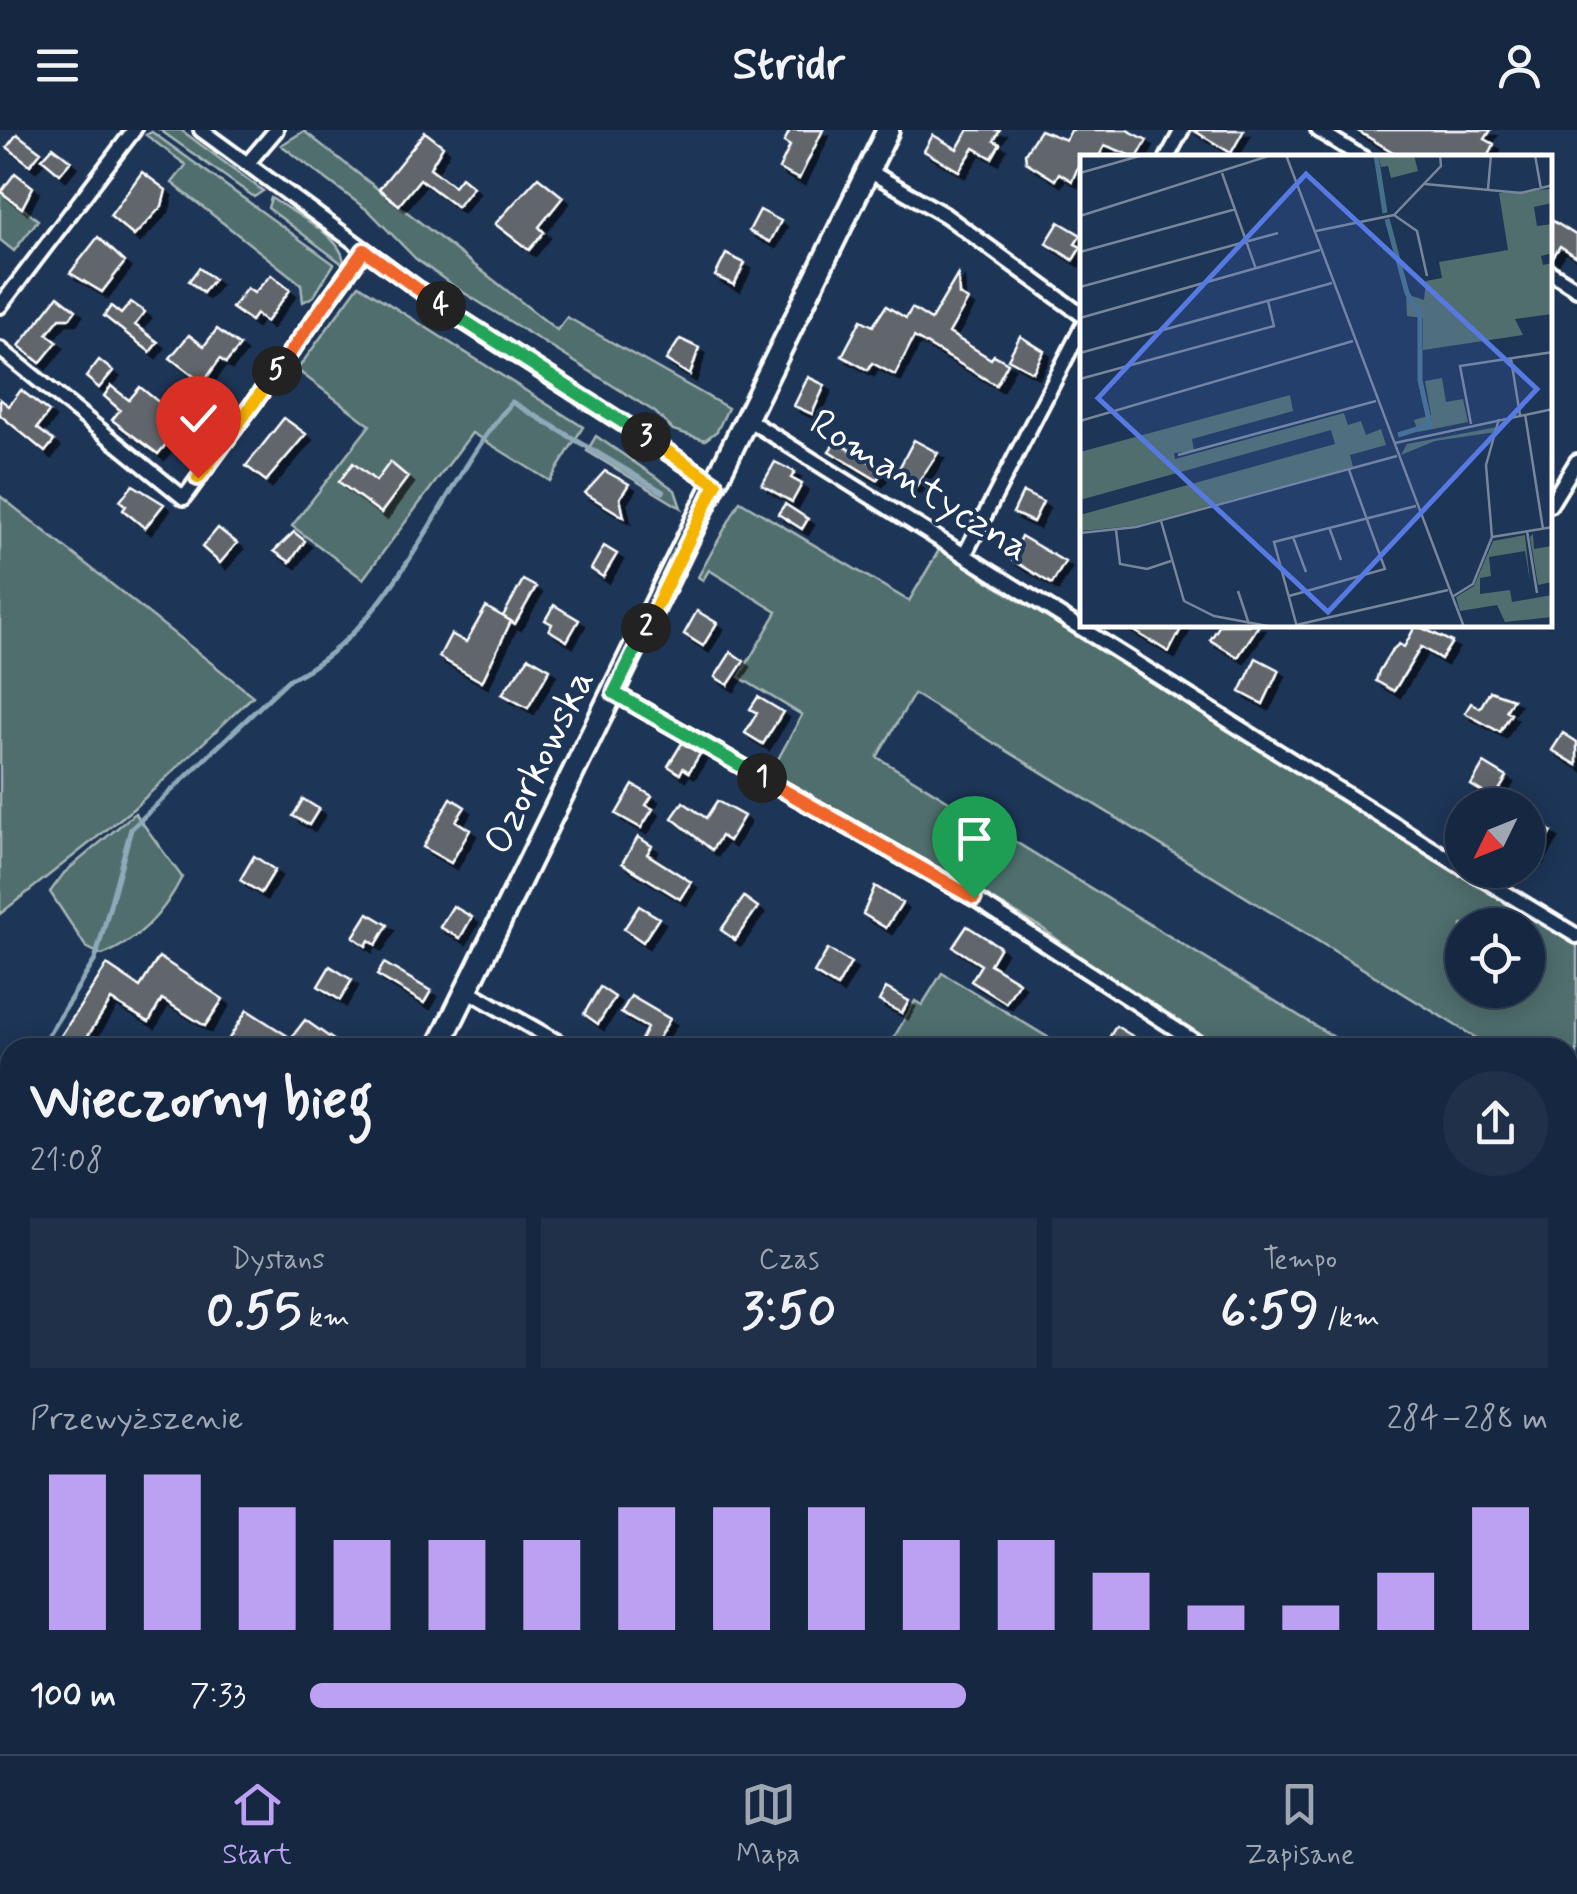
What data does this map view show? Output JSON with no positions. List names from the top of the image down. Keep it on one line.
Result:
{"streets":{"main road":["Ozorkowska"],"street":["Romantyczna"]},"crossings":[["Romantyczna","Ozorkowska"]],"north":"bottom left","page":{"header":"Stridr","pins":["4","5","3","2","1"],"heading":["Wieczorny bieg","21:08"],"stats":[["Dystans","0.55 km"],["Czas","3:50"],["Tempo","6:59 /km"]],"chart":["Przewyższenie","284–288 m"],"list":[{"name":"100 m","note":"7:33"}],"tabs":["Start","Mapa","Zapisane"]}}
